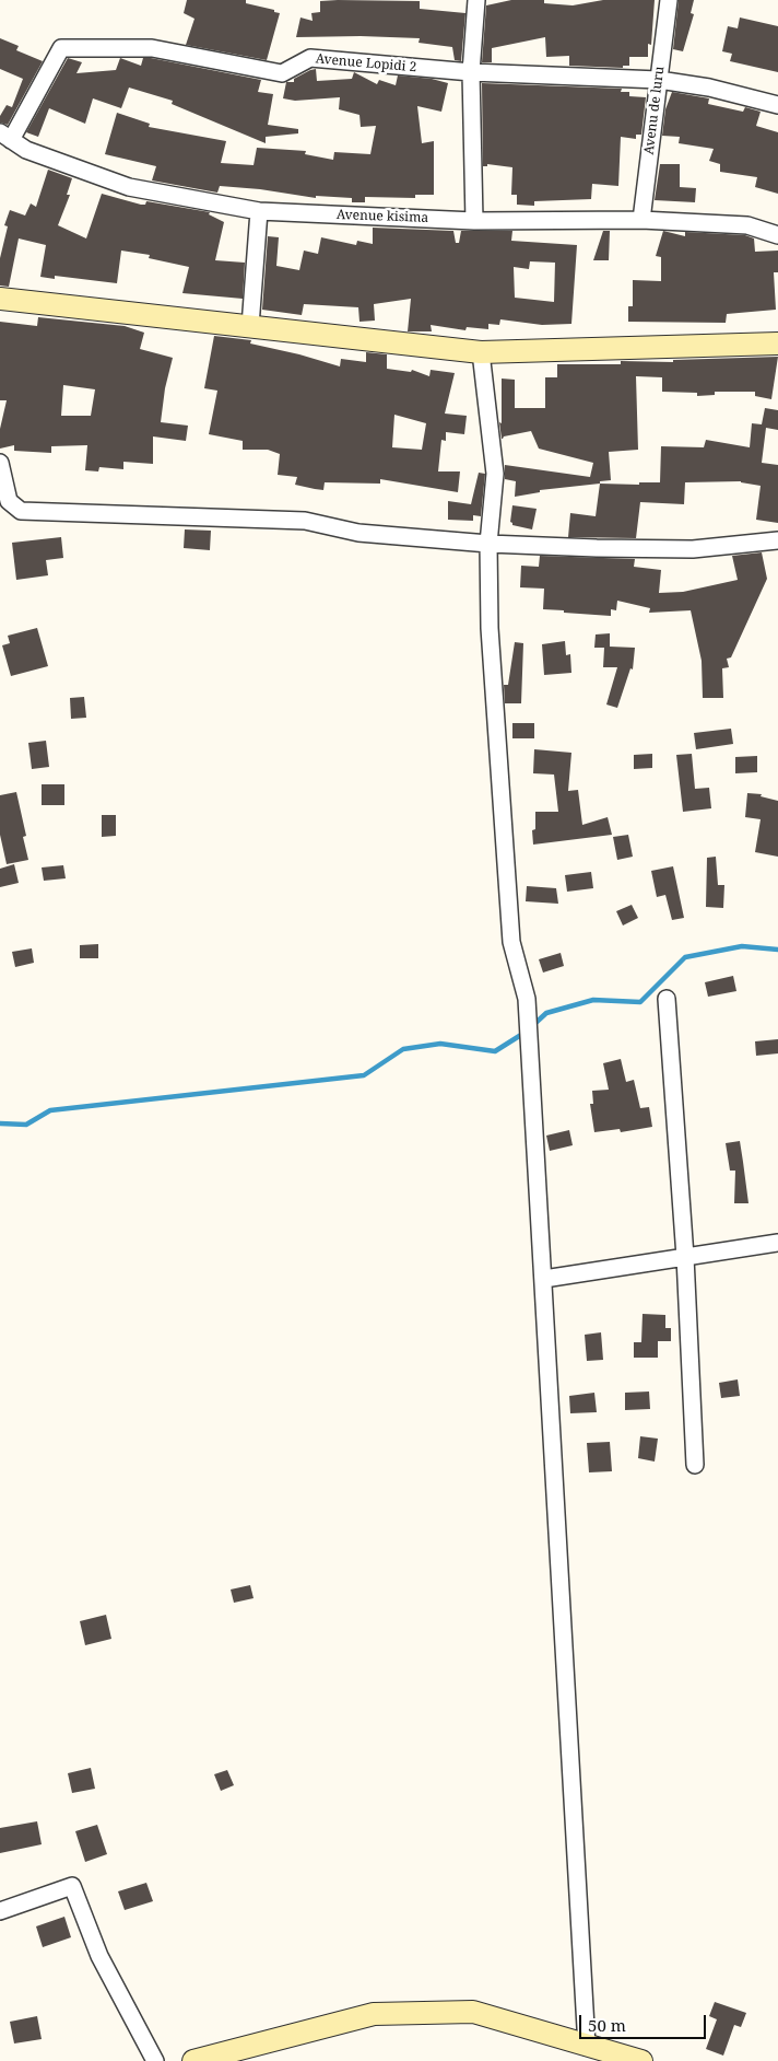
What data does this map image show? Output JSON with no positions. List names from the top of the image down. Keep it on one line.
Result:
{"streets":{"street":["Avenue Lopidi 2","Avenu de luru","Avenue kisima"]},"crossings":[["Avenue Lopidi 2","Avenu de luru"],["Avenue Lopidi 2","Avenue kisima"],["Avenu de luru","Avenue kisima"]],"scale_bar":"50 m"}
